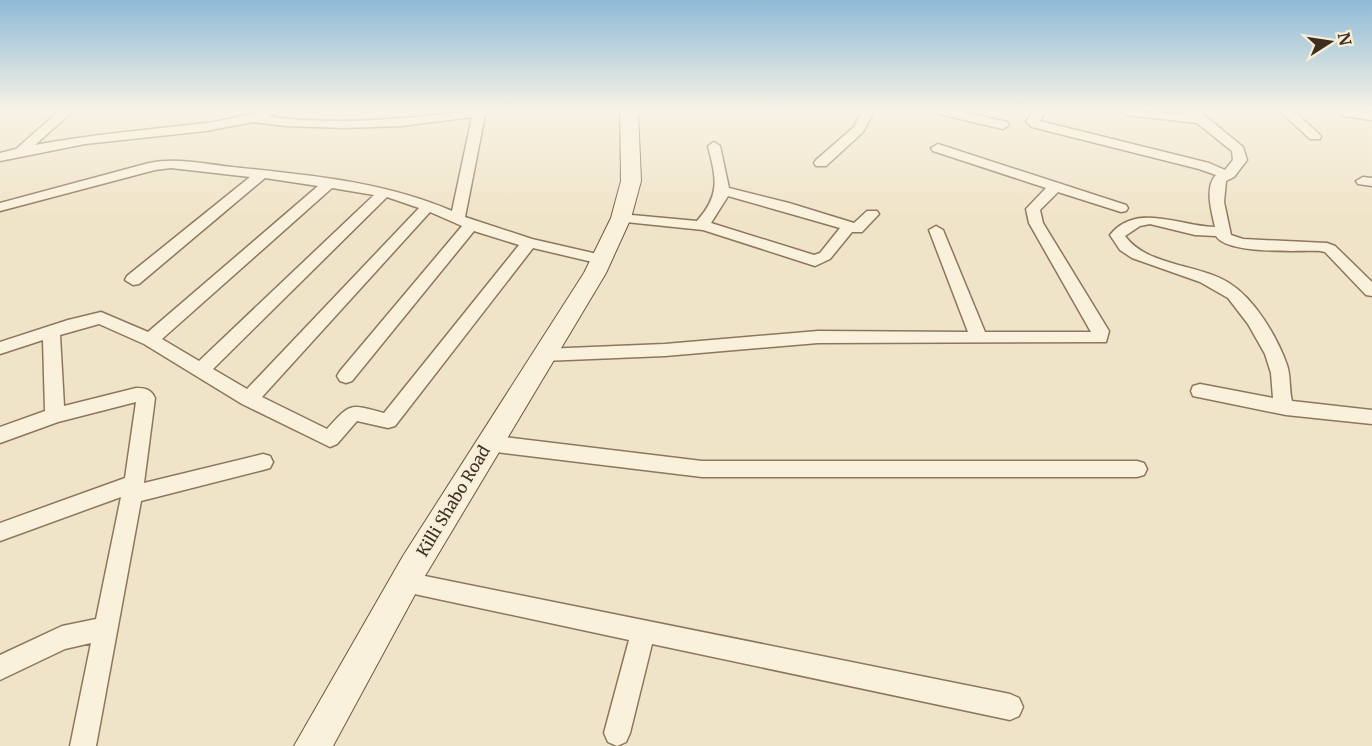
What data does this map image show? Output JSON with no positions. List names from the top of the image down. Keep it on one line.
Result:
{"streets":{"street":["Killi Shabo Road"]},"north":"right"}
